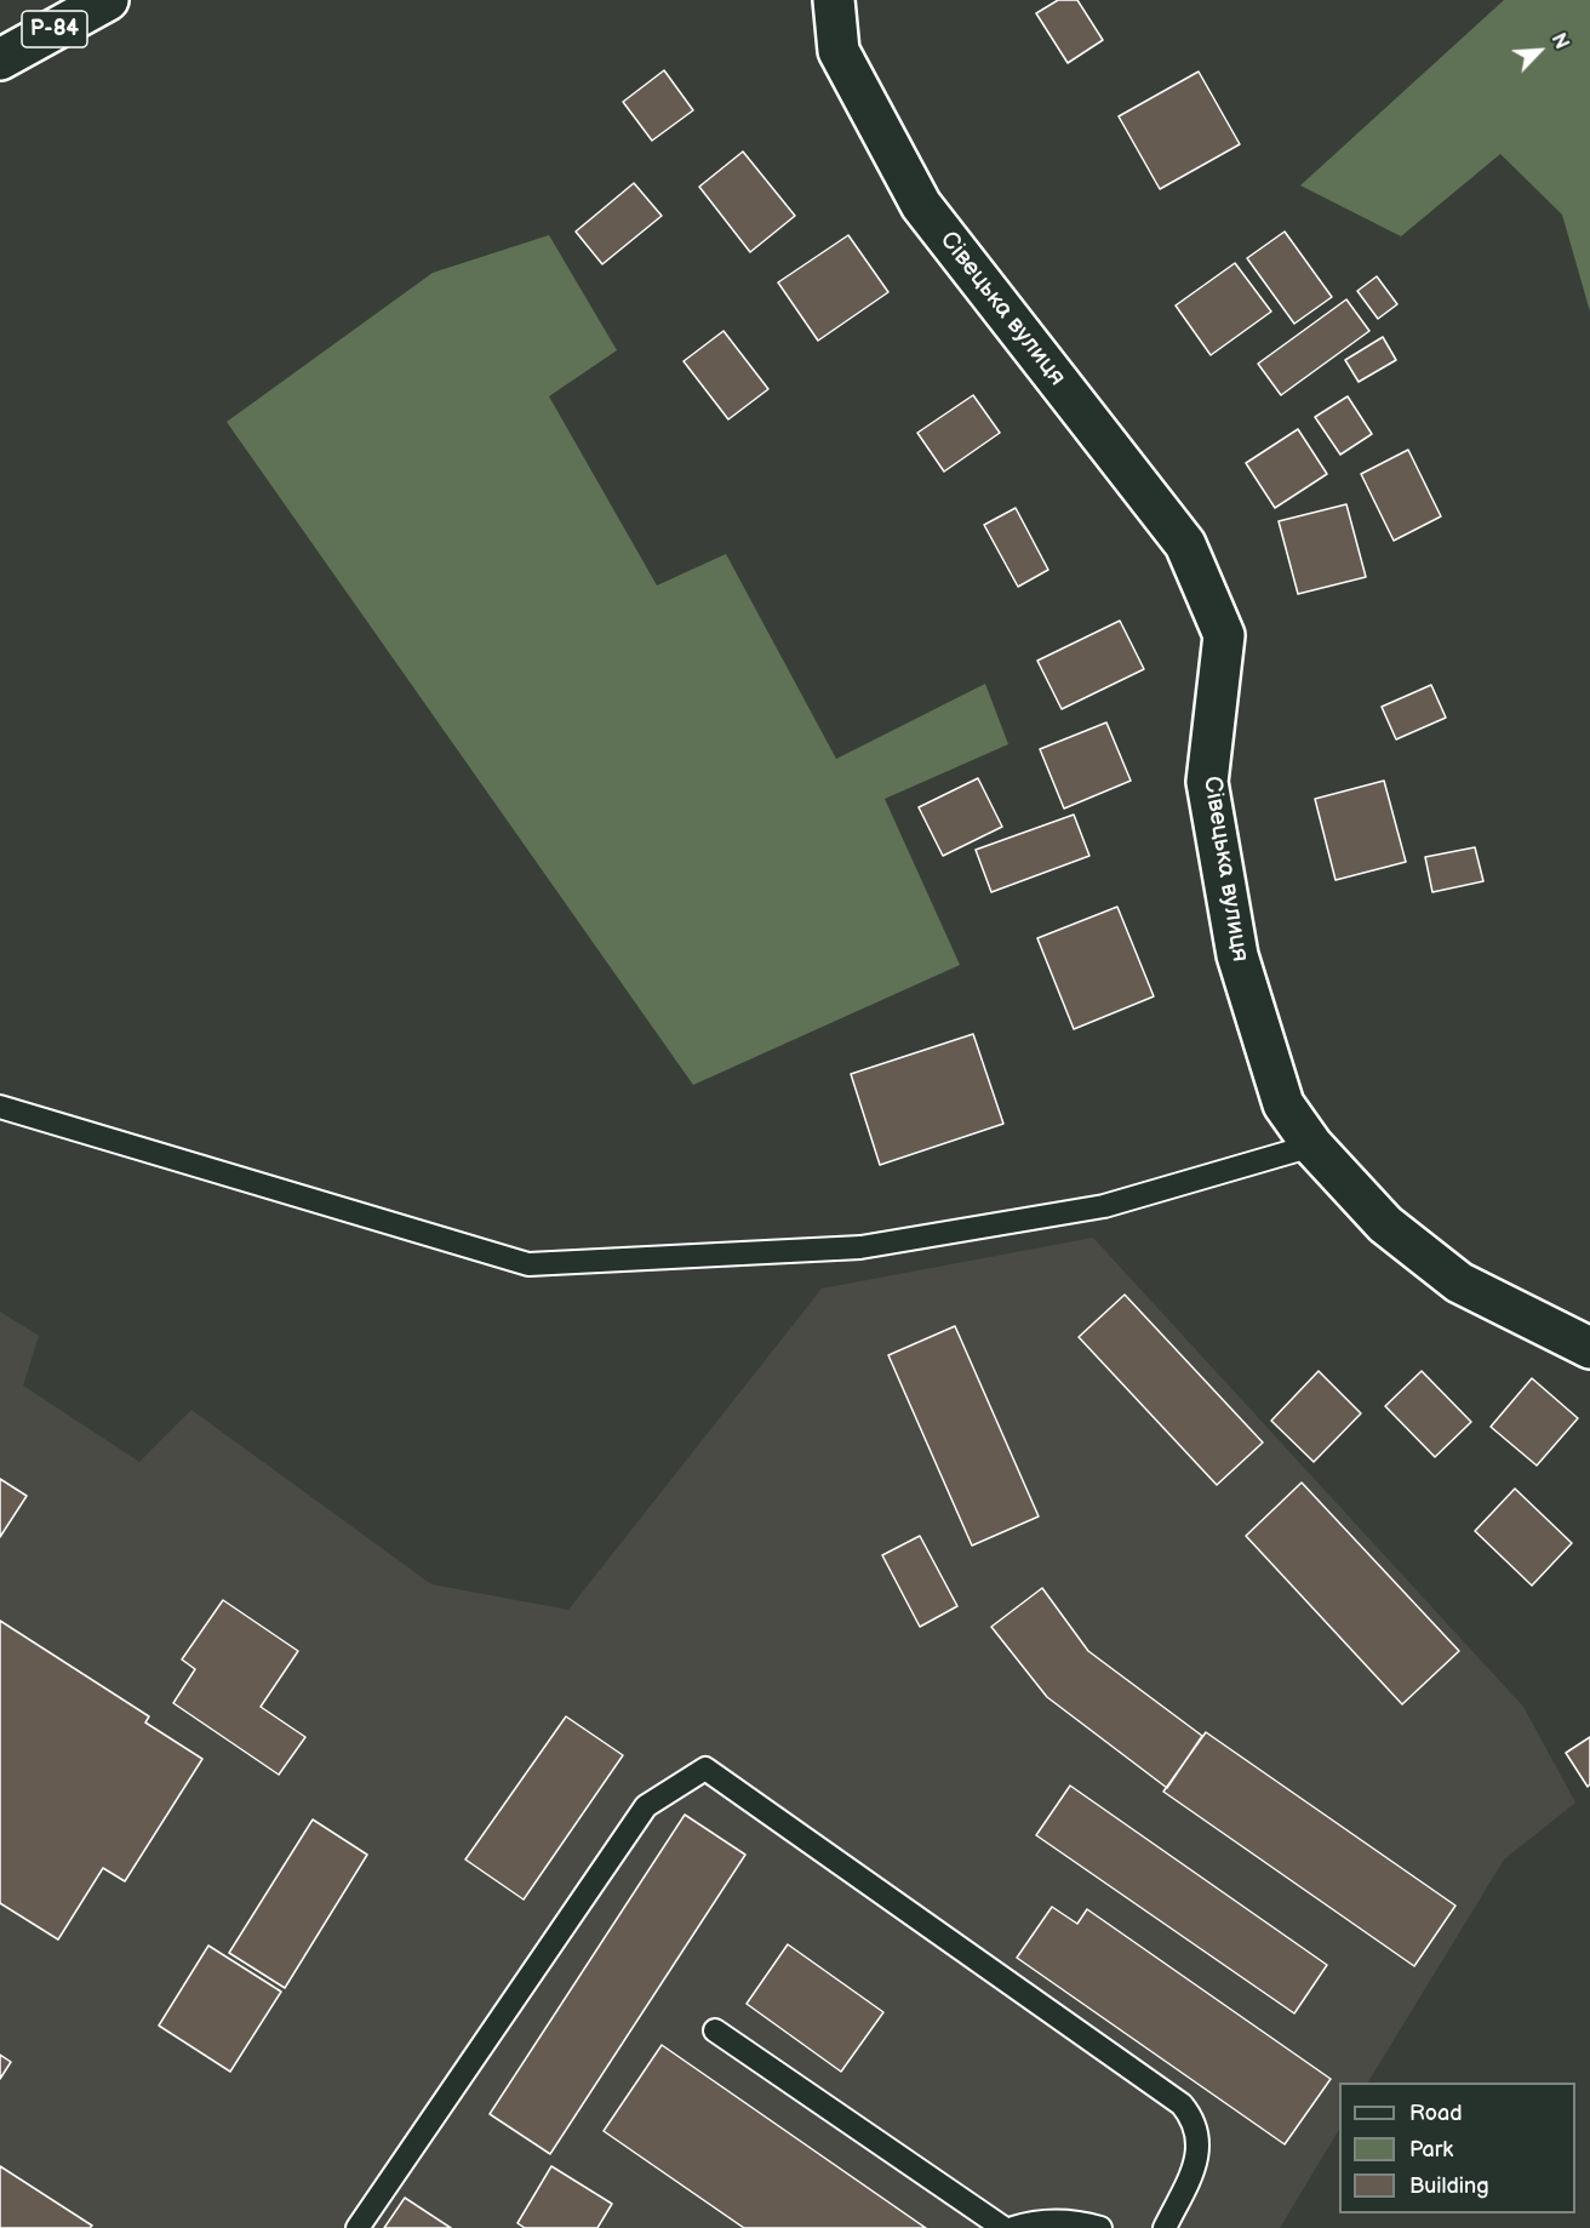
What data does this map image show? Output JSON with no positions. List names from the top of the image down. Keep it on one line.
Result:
{"streets":{"street":["Р-84","Сівецька вулиця"]},"legend":["Road","Park","Building"],"north":"top right"}
